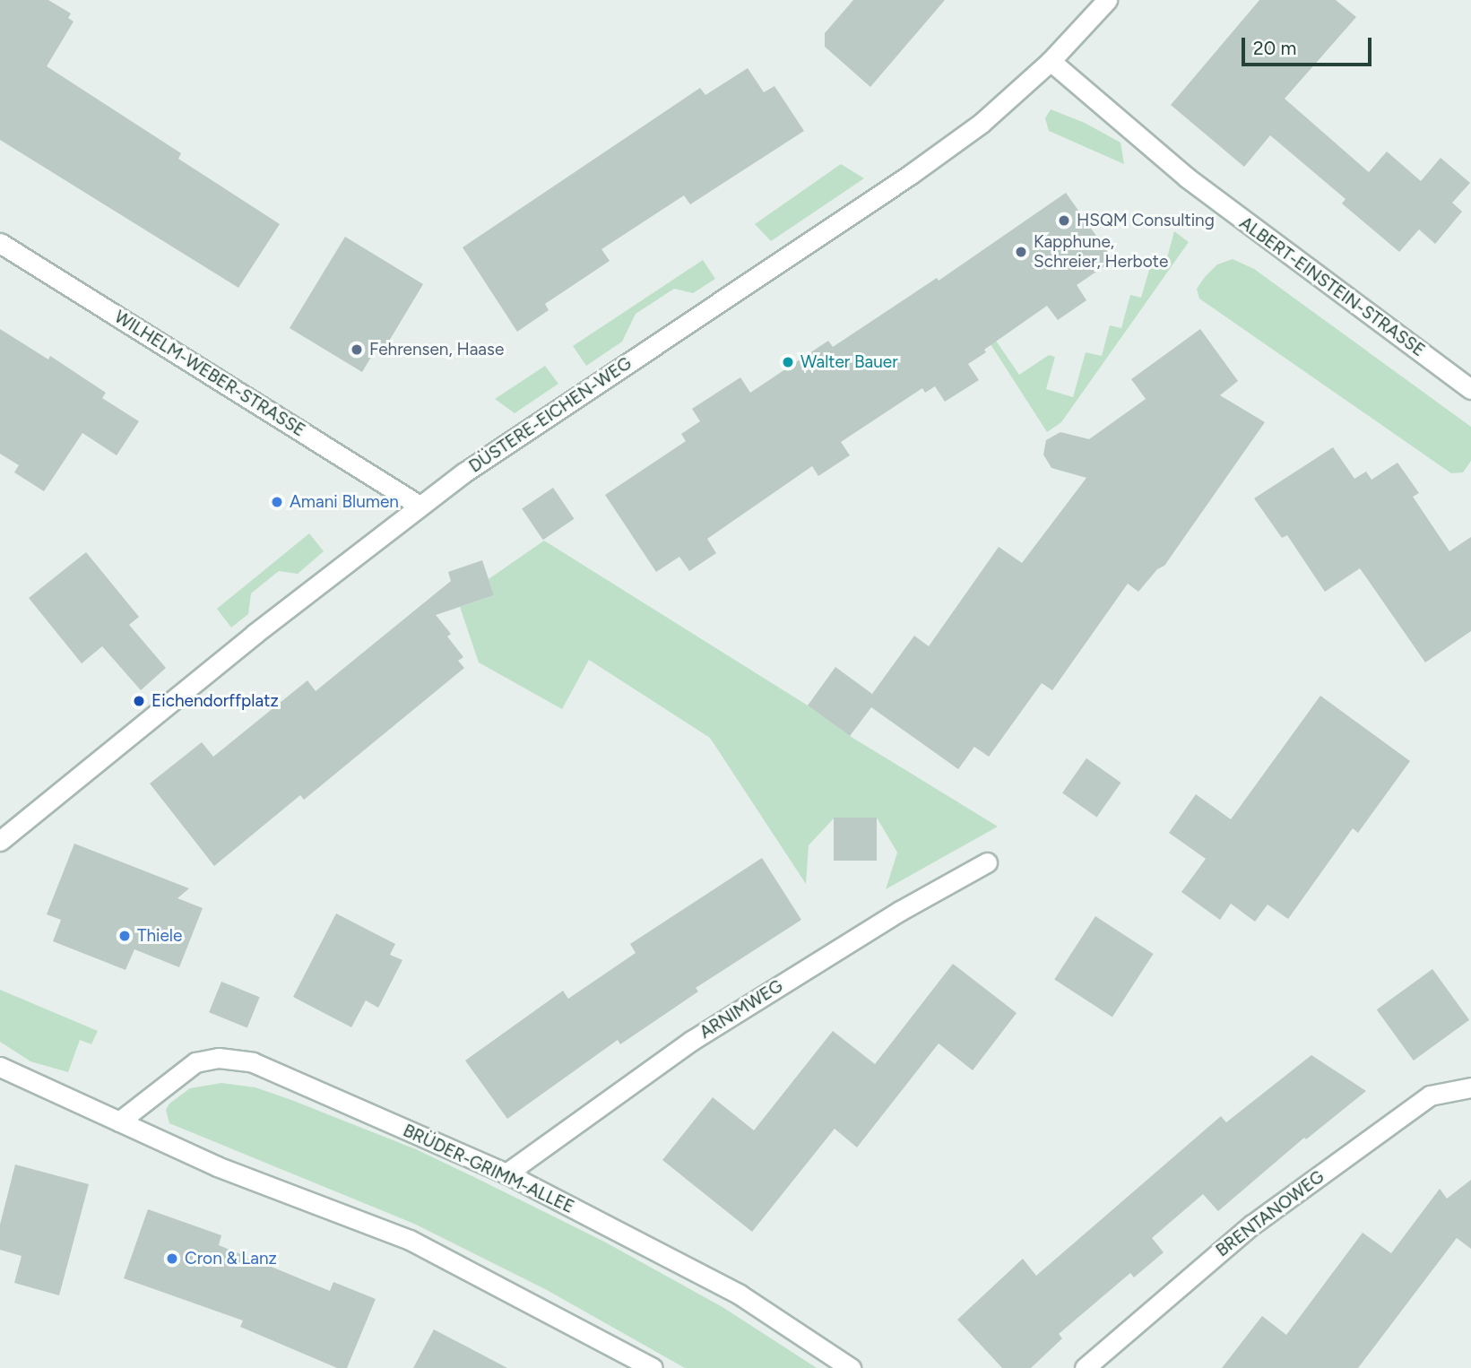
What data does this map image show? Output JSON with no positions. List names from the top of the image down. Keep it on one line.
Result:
{"streets":{"street":["ALBERT-EINSTEIN-STRASSE","WILHELM-WEBER-STRASSE","DÜSTERE-EICHEN-WEG","ARNIMWEG","BRÜDER-GRIMM-ALLEE","BRENTANOWEG"]},"crossings":[["ALBERT-EINSTEIN-STRASSE","DÜSTERE-EICHEN-WEG"],["WILHELM-WEBER-STRASSE","DÜSTERE-EICHEN-WEG"],["ARNIMWEG","BRÜDER-GRIMM-ALLEE"]],"places":["HSQM Consulting","Kapphune, Schreier, Herbote","Fehrensen, Haase","Walter Bauer","Amani Blumen","Eichendorffplatz","Thiele","Cron & Lanz"],"scale_bar":"20 m"}
